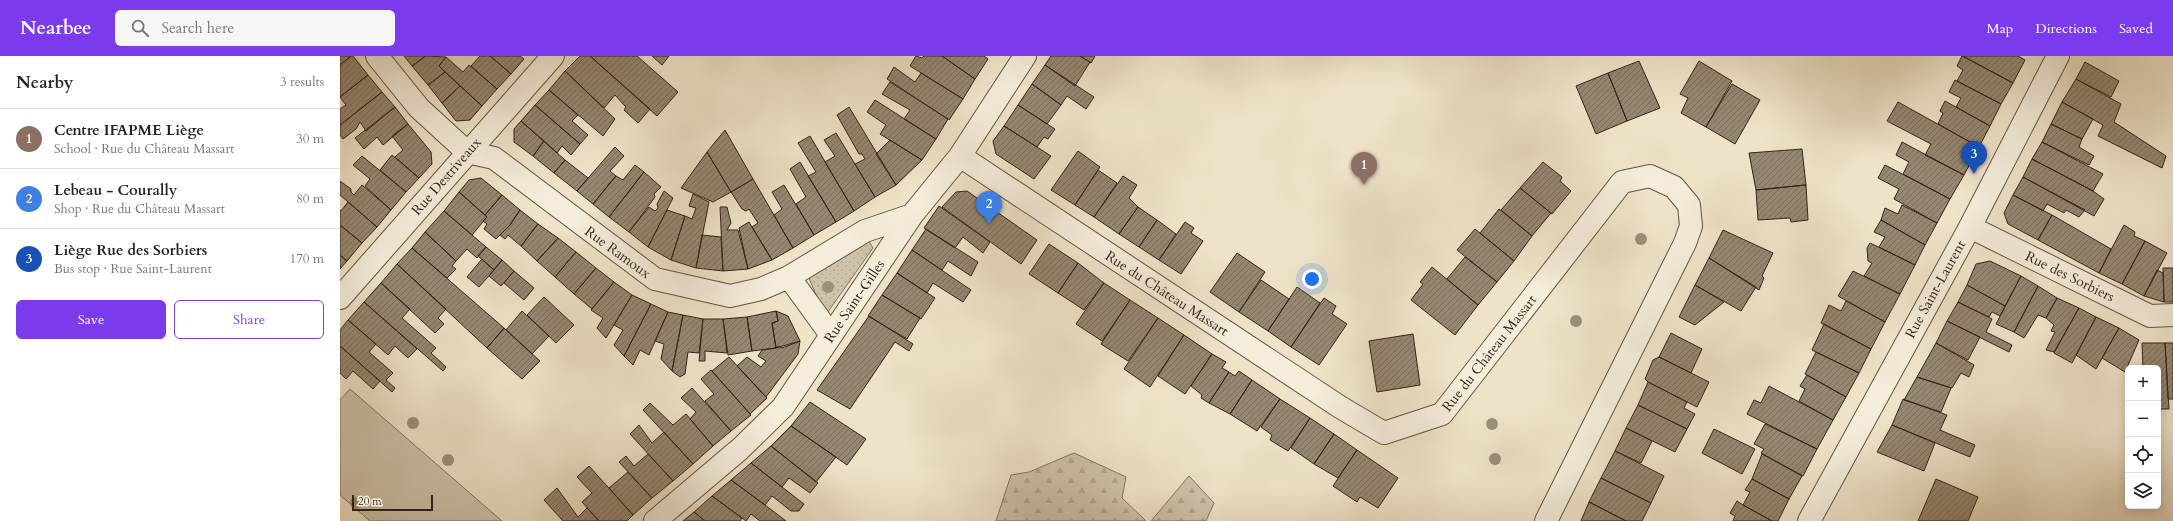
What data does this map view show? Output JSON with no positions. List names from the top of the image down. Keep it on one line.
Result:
{"streets":{"street":["Rue Destriveaux","Rue Ramoux","Rue des Sorbiers","Rue Saint-Laurent","Rue du Château Massart","Rue Saint-Gilles"]},"crossings":[["Rue Destriveaux","Rue Ramoux"],["Rue Ramoux","Rue Saint-Gilles"],["Rue des Sorbiers","Rue Saint-Laurent"],["Rue du Château Massart","Rue Saint-Gilles"]],"scale_bar":"20 m","page":{"header":"Nearbee","search":"Search here","nav":["Map","Directions","Saved"],"heading":["Nearby","3 results"],"list":[{"mark":"1","name":"Centre IFAPME Liège","note":"School · Rue du Château Massart","value":"30 m"},{"mark":"2","name":"Lebeau - Courally","note":"Shop · Rue du Château Massart","value":"80 m"},{"mark":"3","name":"Liège Rue des Sorbiers","note":"Bus stop · Rue Saint-Laurent","value":"170 m"}],"pins":["3","1","2"],"buttons":["Save","Share"],"map_buttons":["+","−"],"scale":"20 m"}}
